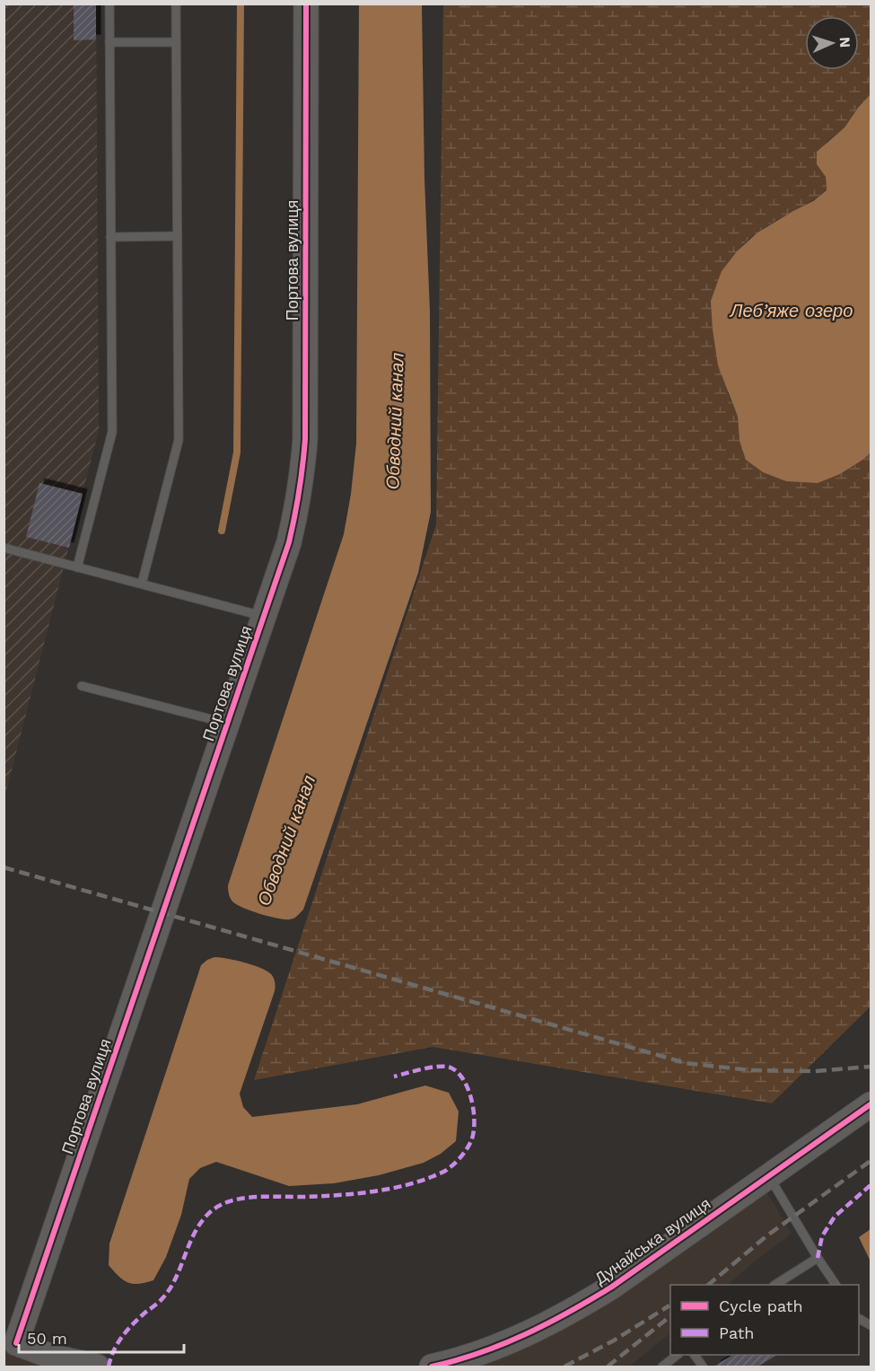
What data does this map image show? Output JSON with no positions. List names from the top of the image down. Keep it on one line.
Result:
{"streets":{"street":["Портова вулиця","Дунайська вулиця"]},"water":["Леб’яже озеро","Обводний канал"],"legend":["Cycle path","Path"],"scale_bar":"50 m","north":"right"}
